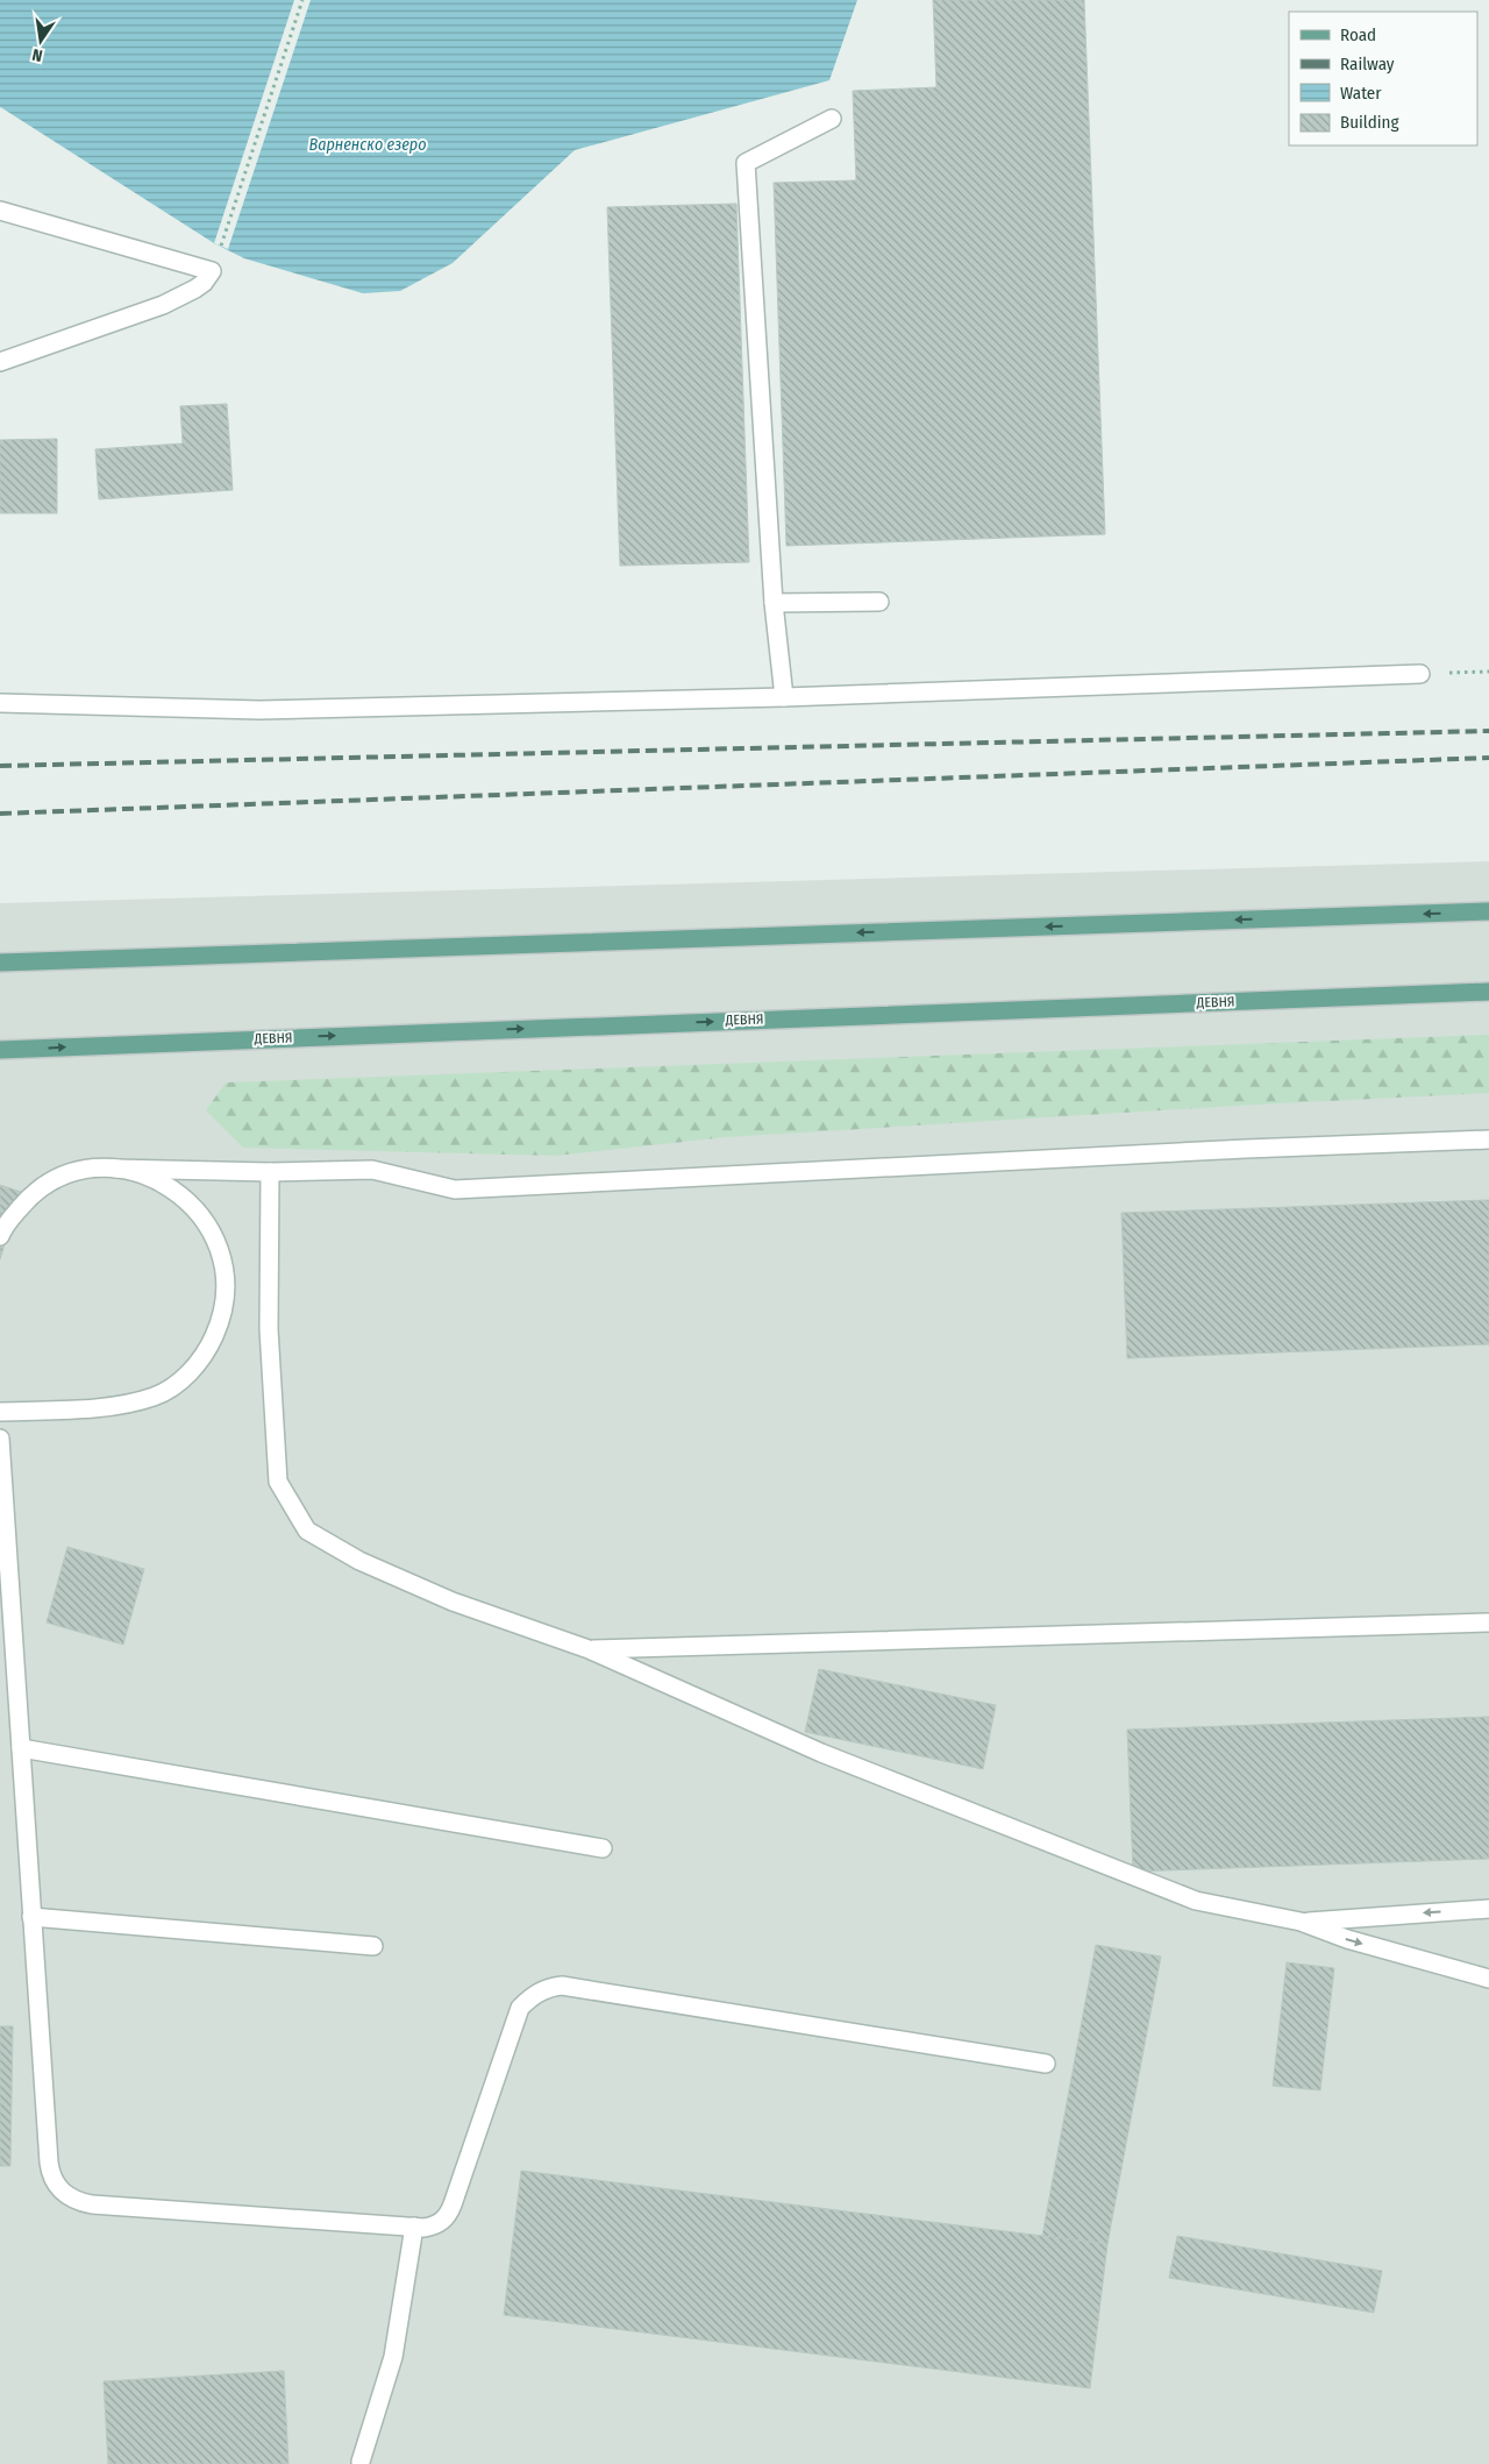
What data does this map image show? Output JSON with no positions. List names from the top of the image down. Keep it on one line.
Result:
{"streets":{"main road":["ДЕВНЯ"]},"water":["Варненско езеро"],"legend":["Road","Railway","Water","Building"],"north":"bottom"}
